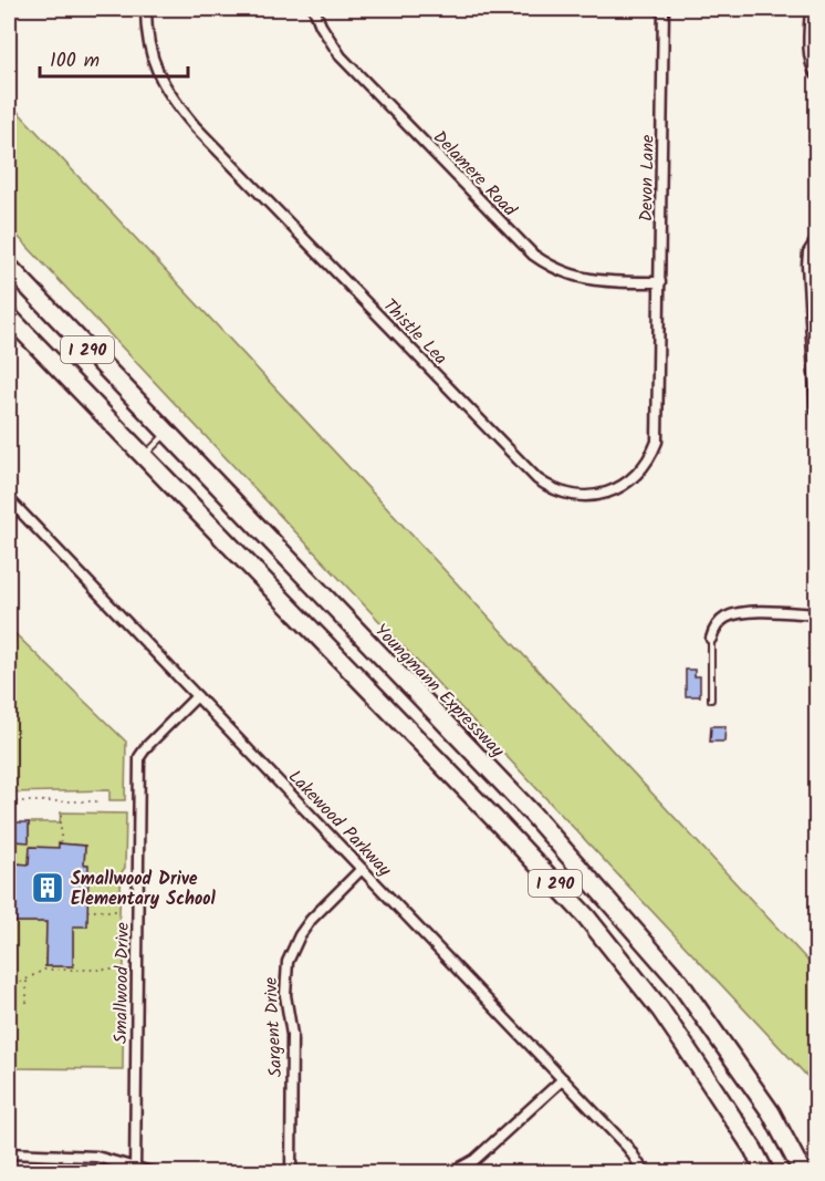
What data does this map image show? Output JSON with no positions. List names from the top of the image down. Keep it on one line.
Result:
{"streets":{"highway":["I 290","Youngmann Expressway"],"street":["Delamere Road","Devon Lane","Thistle Lea","Lakewood Parkway","Smallwood Drive","Sargent Drive"]},"crossings":[["Delamere Road","Devon Lane"],["Devon Lane","Thistle Lea"],["Lakewood Parkway","Smallwood Drive"],["Lakewood Parkway","Sargent Drive"]],"places":{"building":["Smallwood Drive Elementary School"]},"scale_bar":"100 m"}
